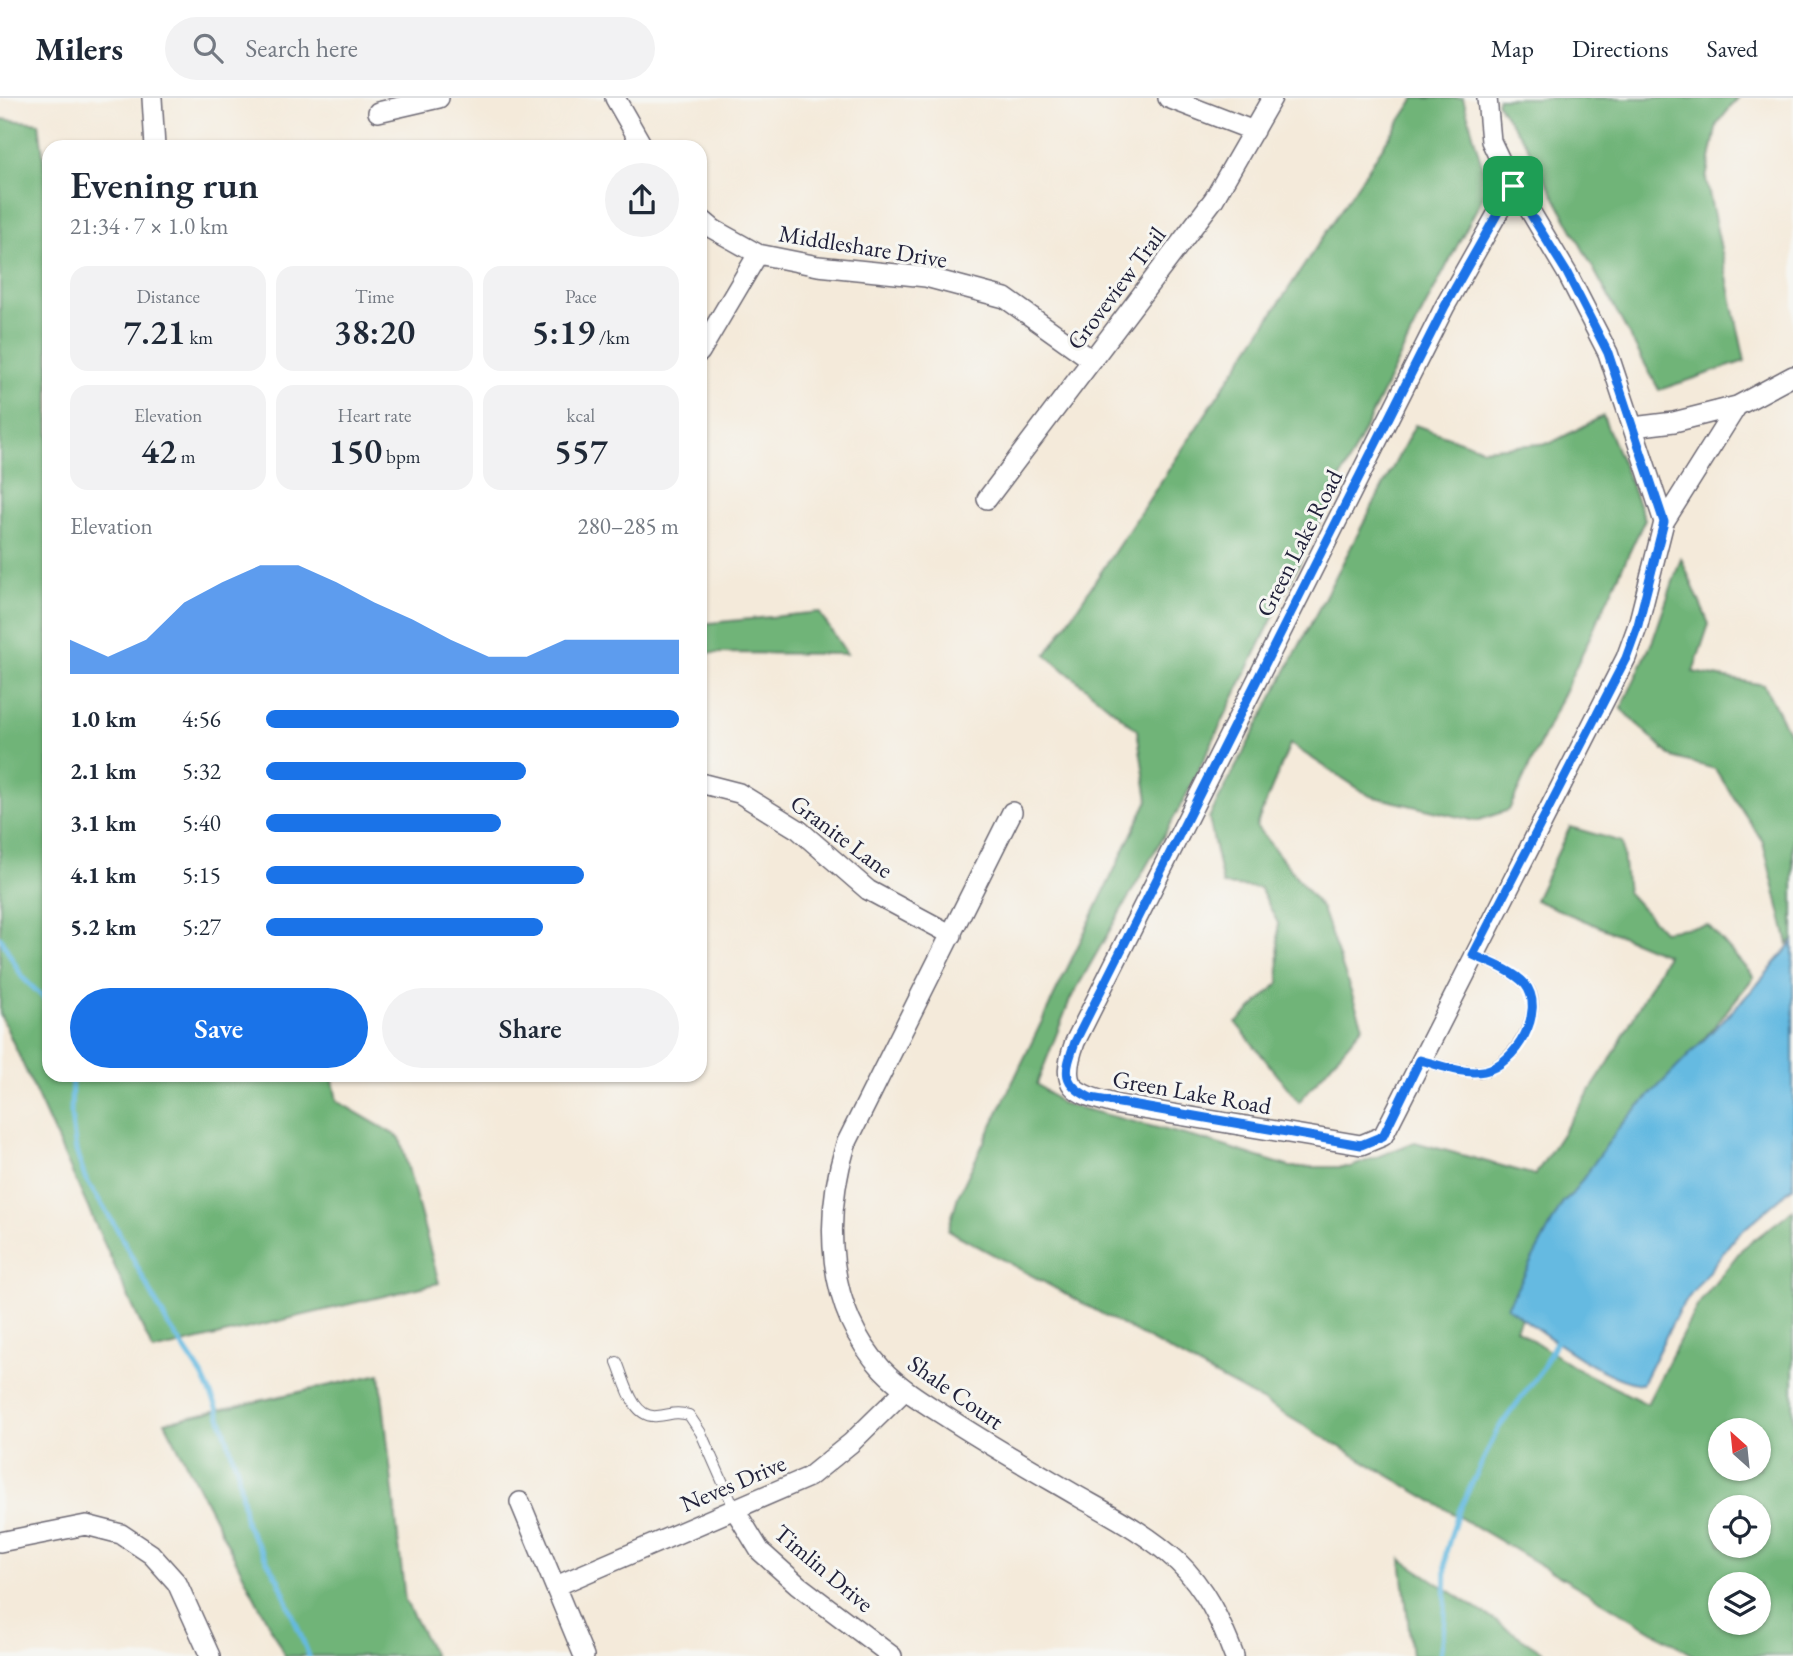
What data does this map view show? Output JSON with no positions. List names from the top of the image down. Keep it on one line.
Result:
{"streets":{"street":["Middleshare Drive","Groveview Trail","Green Lake Road","Granite Lane","Shale Court","Neves Drive","Timlin Drive"]},"crossings":[["Middleshare Drive","Groveview Trail"],["Granite Lane","Shale Court"],["Shale Court","Neves Drive"],["Neves Drive","Timlin Drive"]],"north":"top left","page":{"header":"Milers","search":"Search here","nav":["Map","Directions","Saved"],"heading":["Evening run","21:34 · 7 × 1.0 km"],"stats":[["Distance","7.21 km"],["Time","38:20"],["Pace","5:19 /km"],["Elevation","42 m"],["Heart rate","150 bpm"],["kcal","557"]],"chart":["Elevation","280–285 m"],"list":[{"name":"1.0 km","note":"4:56"},{"name":"2.1 km","note":"5:32"},{"name":"3.1 km","note":"5:40"},{"name":"4.1 km","note":"5:15"},{"name":"5.2 km","note":"5:27"}],"buttons":["Save","Share"]}}
